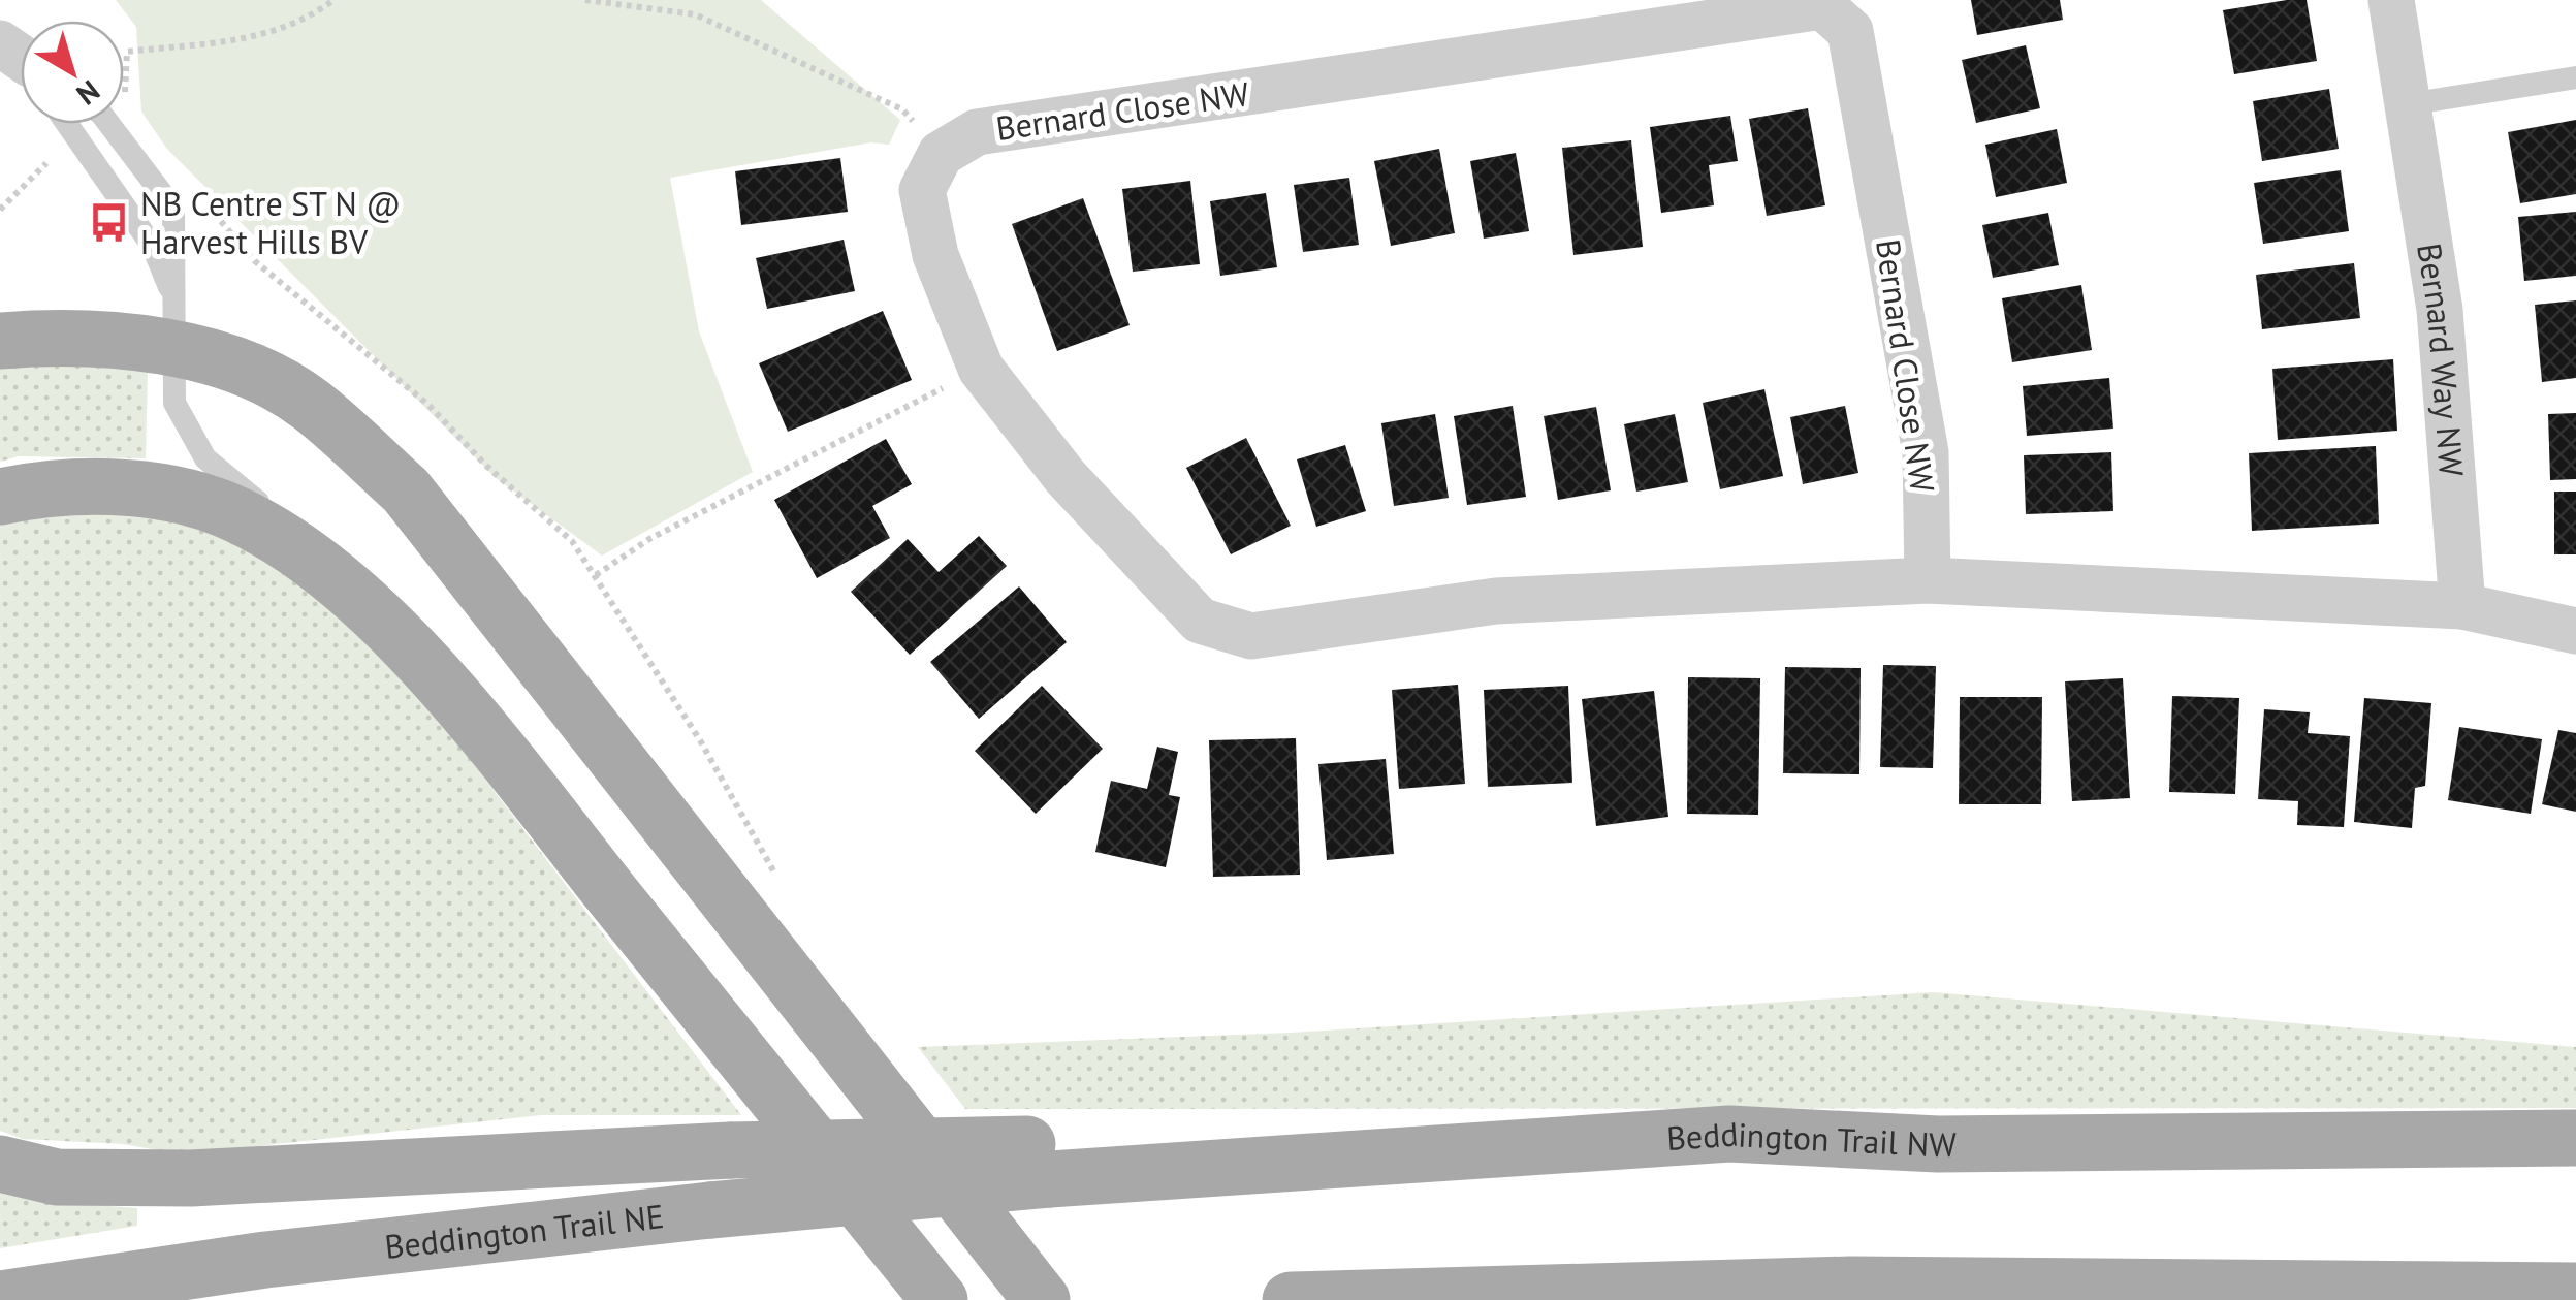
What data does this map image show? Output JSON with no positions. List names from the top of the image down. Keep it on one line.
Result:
{"streets":{"main road":["Beddington Trail NW","Beddington Trail NE"],"street":["Bernard Close NW","Bernard Way NW"]},"crossings":[["Beddington Trail NW","Beddington Trail NE"]],"places":{"bus stop":["NB Centre ST N @ Harvest Hills BV"]},"north":"bottom right"}
